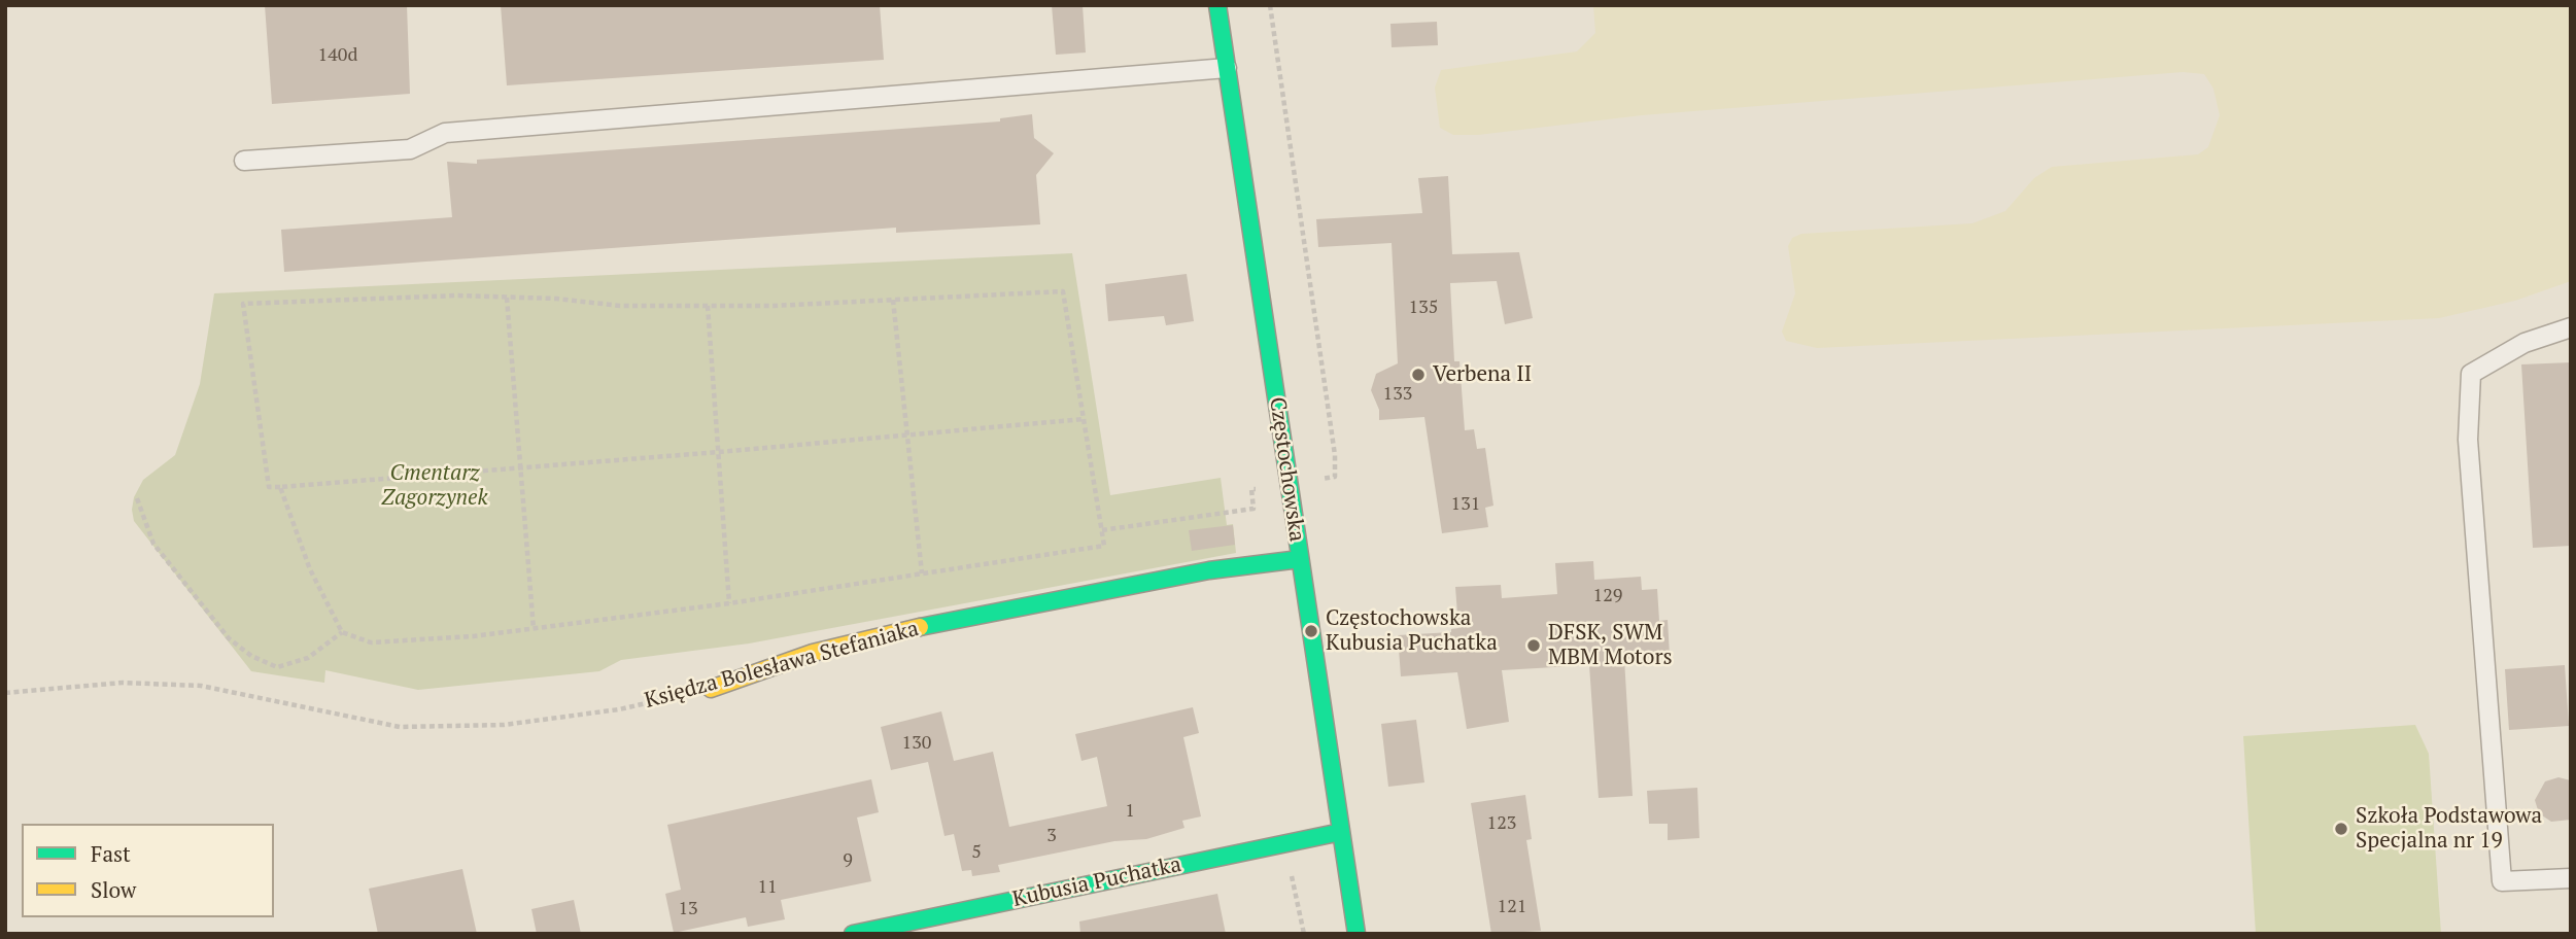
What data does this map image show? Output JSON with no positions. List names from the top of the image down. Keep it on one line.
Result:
{"streets":{"street":["Częstochowska","Księdza Bolesława Stefaniaka","Kubusia Puchatka"]},"crossings":[["Częstochowska","Księdza Bolesława Stefaniaka"],["Częstochowska","Kubusia Puchatka"]],"parks":["Cmentarz Zagorzynek"],"places":["Verbena II","Częstochowska Kubusia Puchatka","DFSK, SWM MBM Motors","Szkoła Podstawowa Specjalna nr 19"],"house_numbers":["140d","135","133","131","129","130","1","123","3","5","9","11","121","13"],"legend":["Fast","Slow"]}
